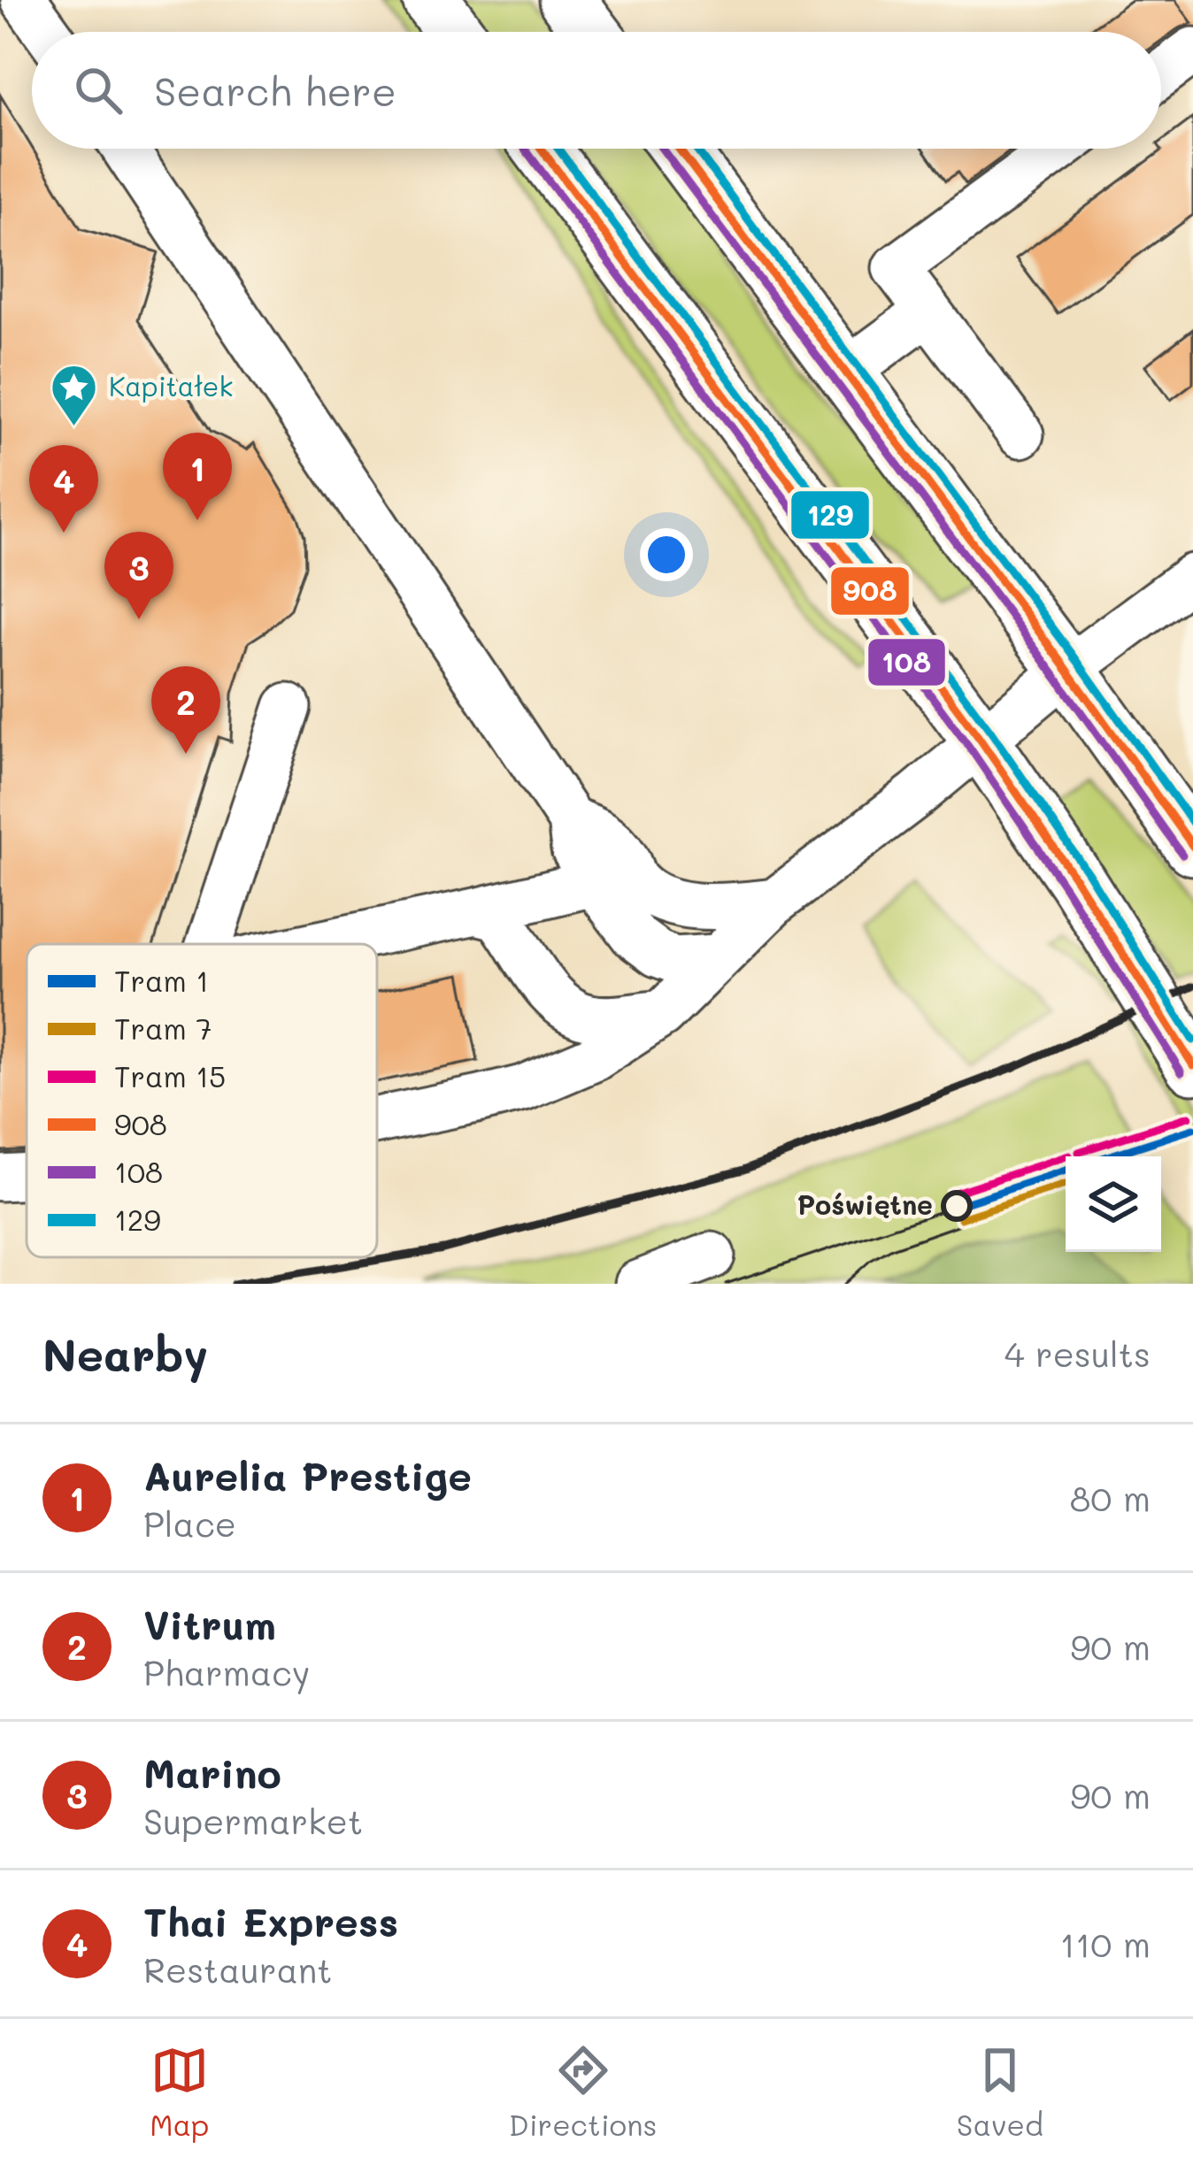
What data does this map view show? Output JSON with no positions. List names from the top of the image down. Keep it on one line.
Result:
{"places":{"place":["Kapitałek"],"other":["Poświętne"]},"lines":["transit line 908","transit line 108","transit line 129","tram line 15","tram line 1","tram line 7"],"legend":["Tram 1","Tram 7","Tram 15","908","108","129"],"page":{"search":"Search here","pins":["1","4","3","2"],"heading":["Nearby","4 results"],"list":[{"mark":"1","name":"Aurelia Prestige","note":"Place","value":"80 m"},{"mark":"2","name":"Vitrum","note":"Pharmacy","value":"90 m"},{"mark":"3","name":"Marino","note":"Supermarket","value":"90 m"},{"mark":"4","name":"Thai Express","note":"Restaurant","value":"110 m"}],"nav":["Map","Directions","Saved"]}}
